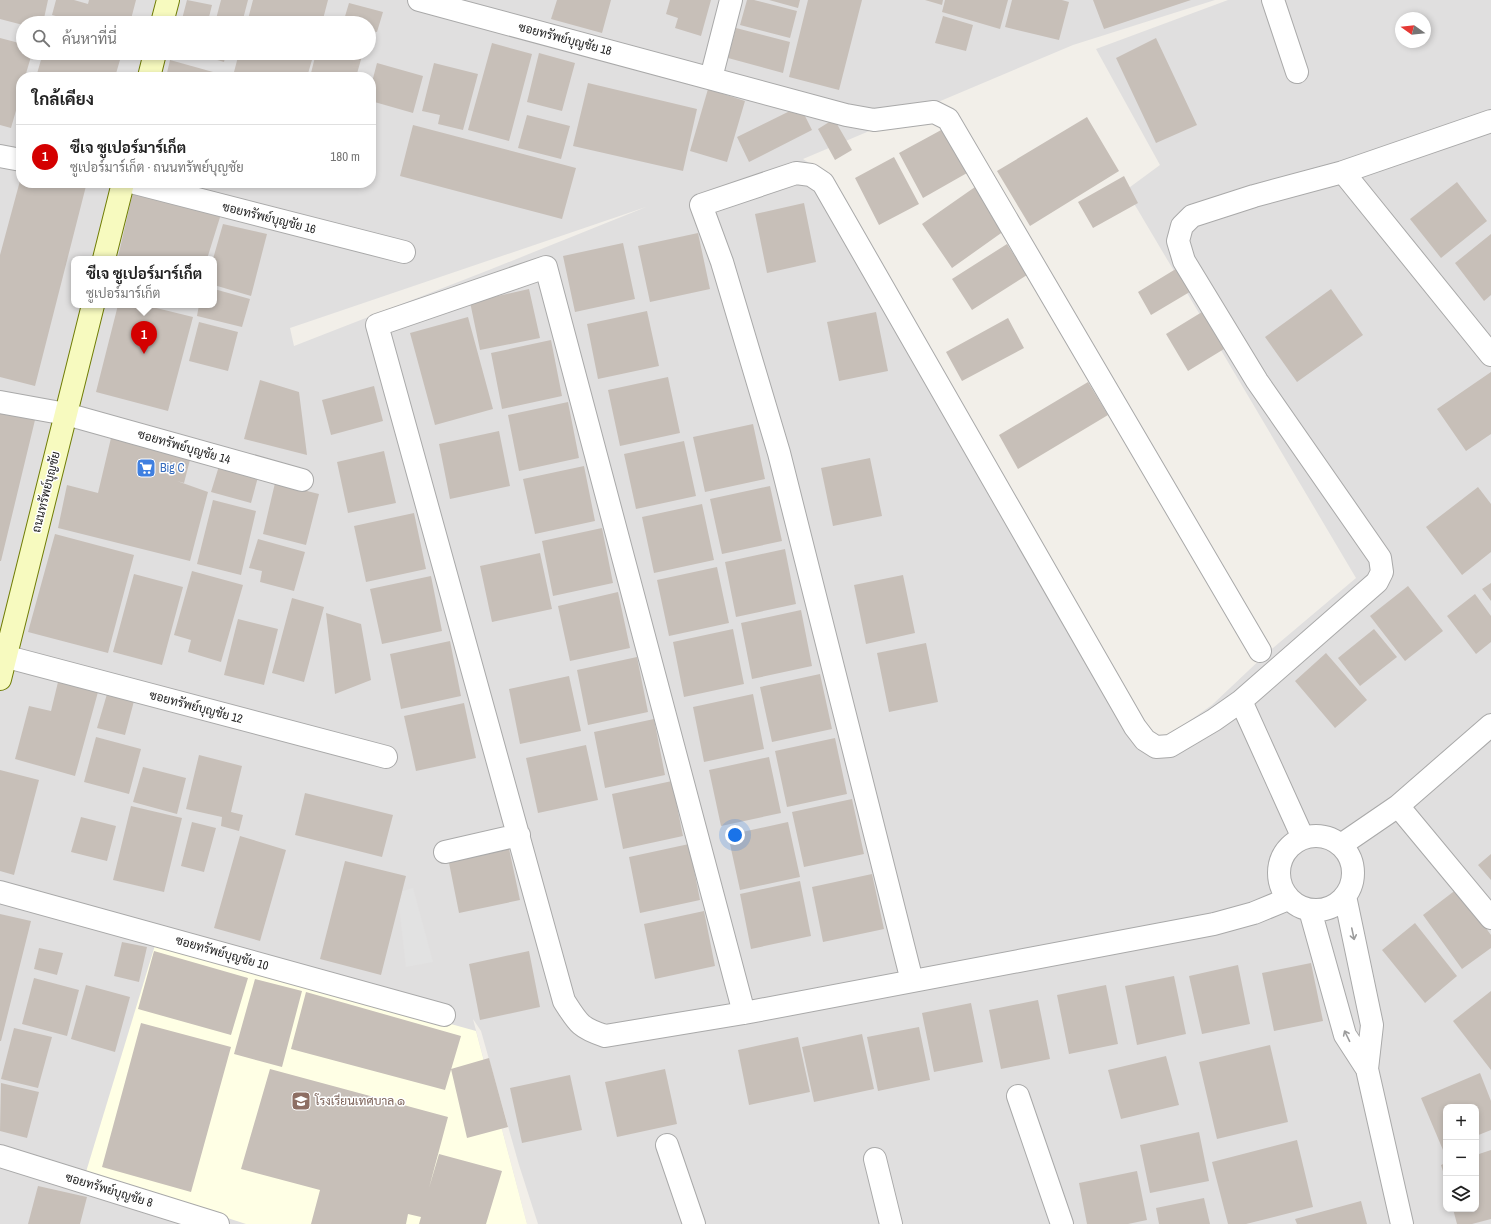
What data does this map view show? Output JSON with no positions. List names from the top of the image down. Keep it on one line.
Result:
{"streets":{"street":["ซอยทรัพย์บุญชัย 18","ซอยทรัพย์บุญชัย 16","ซอยทรัพย์บุญชัย 14","ถนนทรัพย์บุญชัย","ซอยทรัพย์บุญชัย 12","ซอยทรัพย์บุญชัย 10","ซอยทรัพย์บุญชัย 8"]},"crossings":[["ซอยทรัพย์บุญชัย 14","ถนนทรัพย์บุญชัย"],["ถนนทรัพย์บุญชัย","ซอยทรัพย์บุญชัย 12"]],"places":{"supermarket":["Big C"],"school or university":["โรงเรียนเทศบาล ๑"]},"north":"left","page":{"search":"ค้นหาที่นี่","heading":"ใกล้เคียง","list":[{"mark":"1","name":"ซีเจ ซูเปอร์มาร์เก็ต","note":"ซูเปอร์มาร์เก็ต · ถนนทรัพย์บุญชัย","value":"180 m"}],"popup":["ซีเจ ซูเปอร์มาร์เก็ต","ซูเปอร์มาร์เก็ต"],"pins":"1","map_buttons":["+","−"]}}
